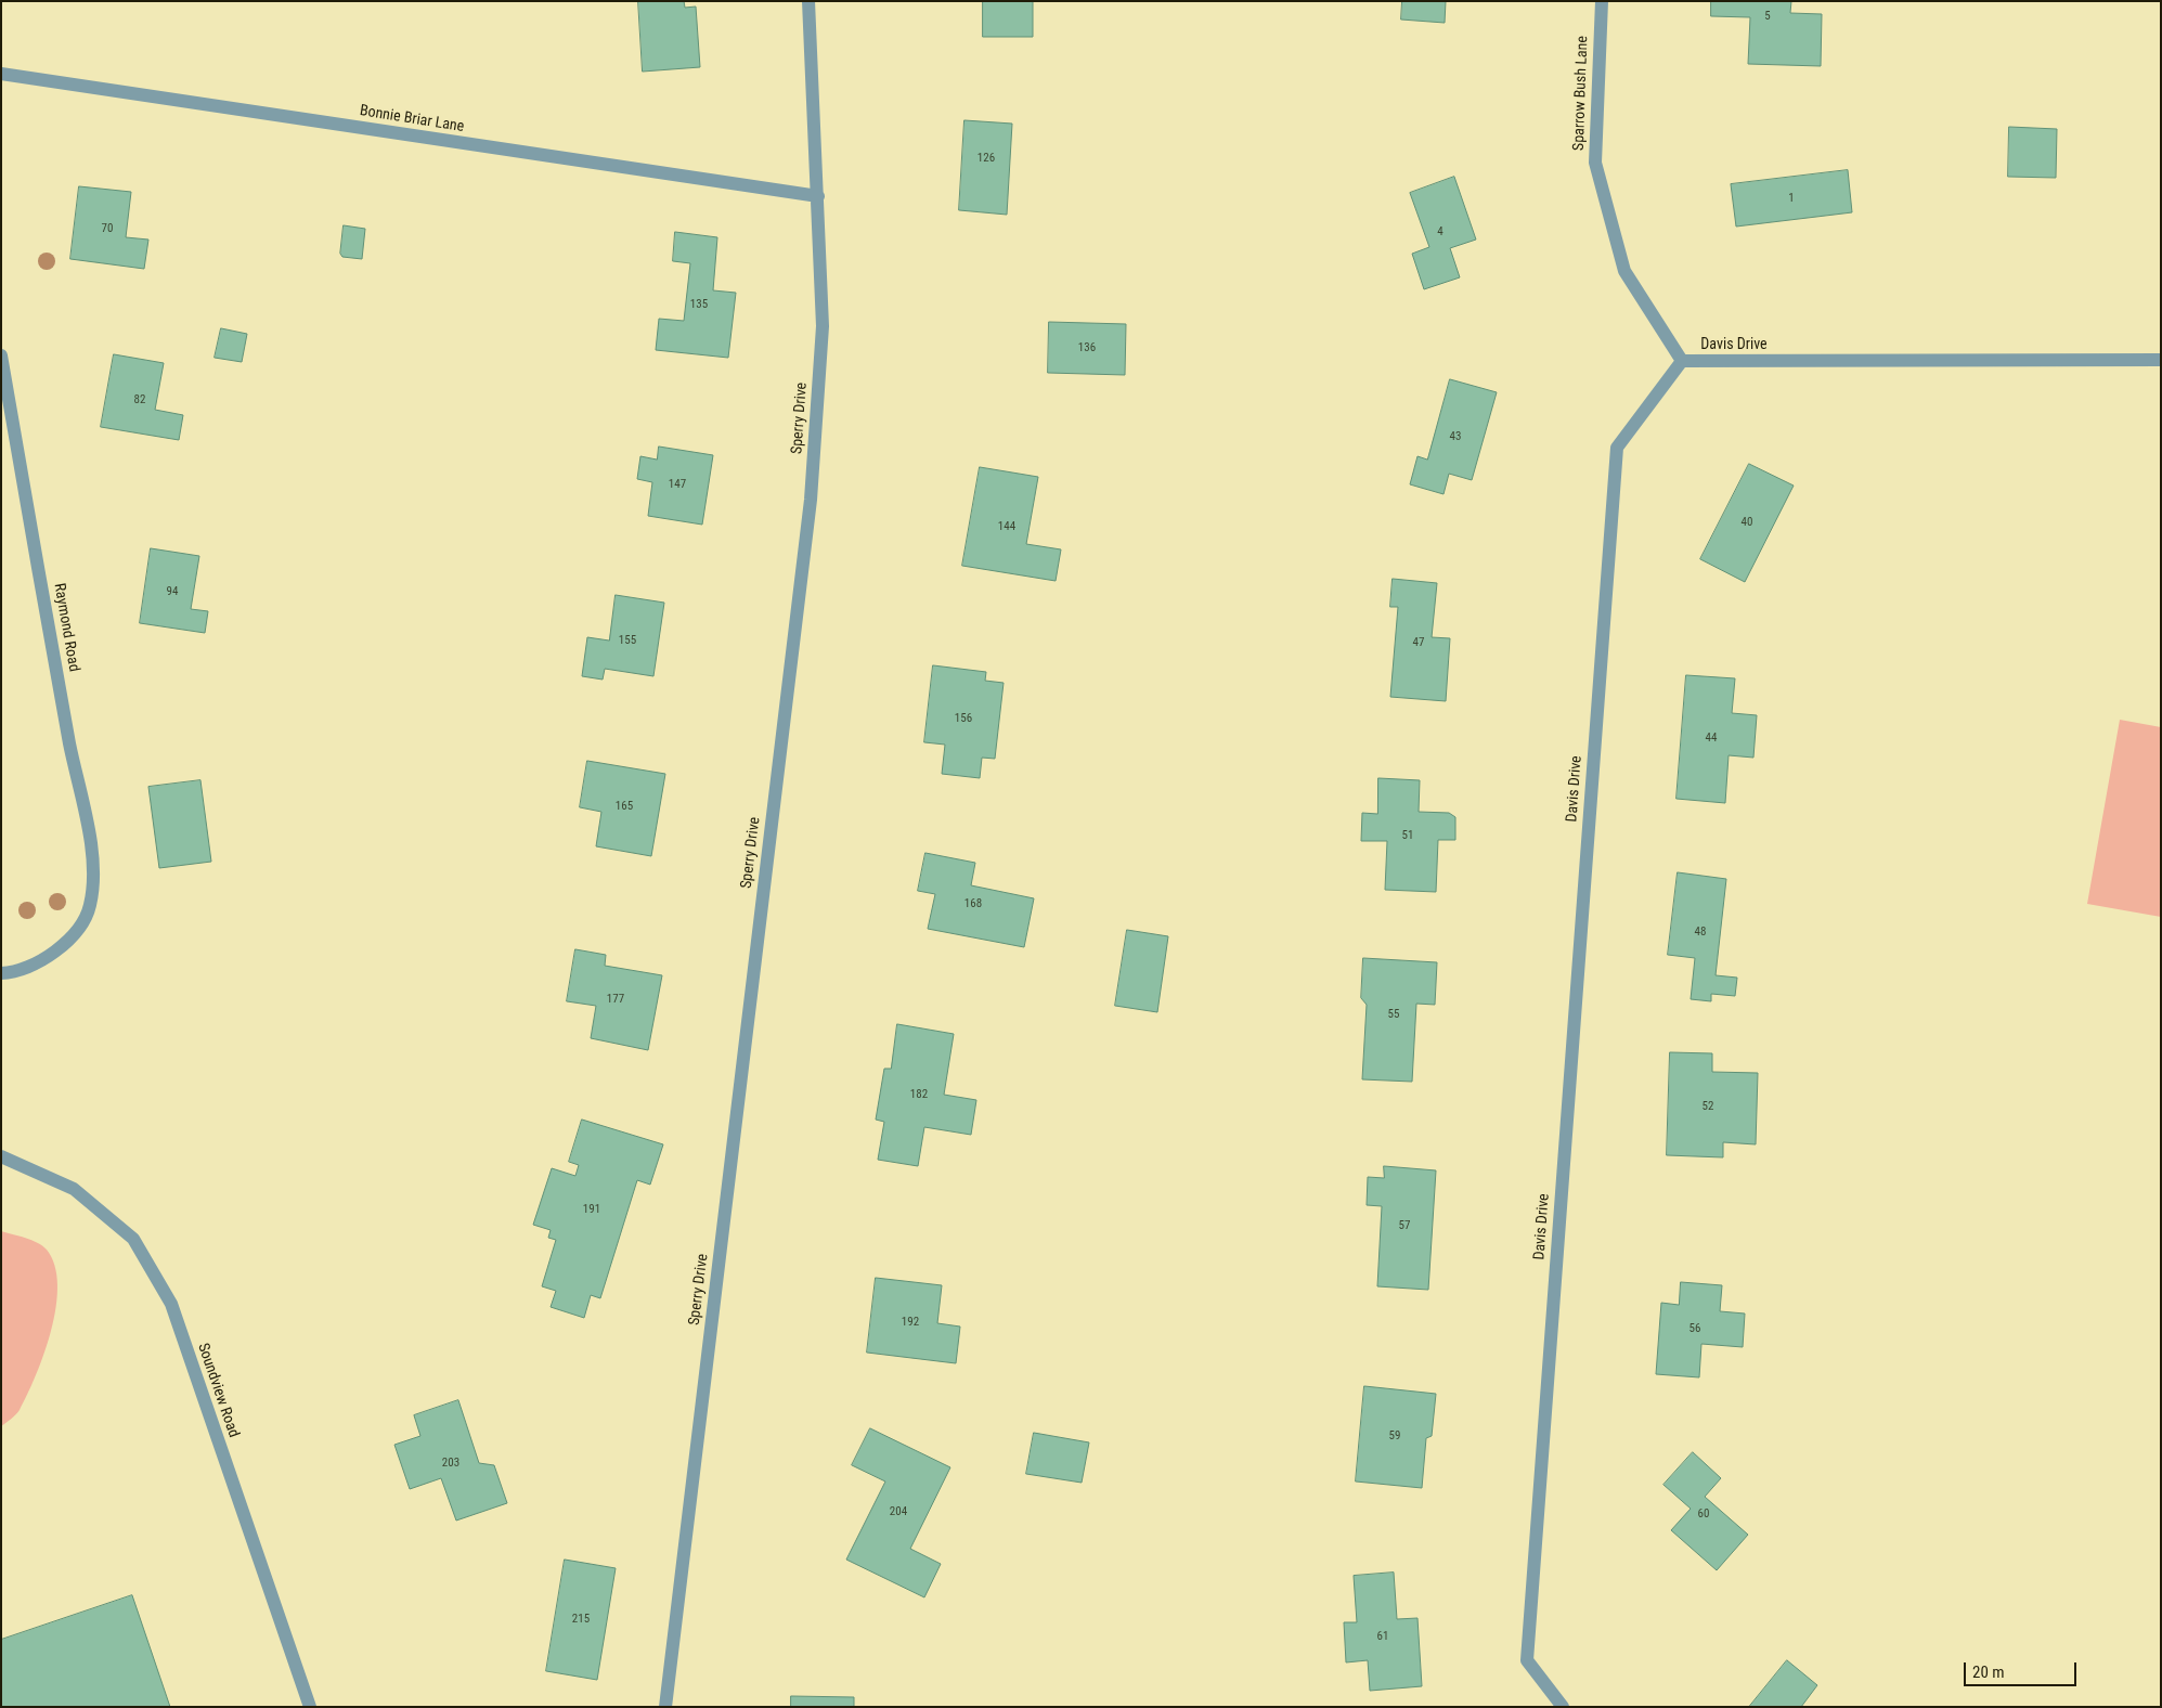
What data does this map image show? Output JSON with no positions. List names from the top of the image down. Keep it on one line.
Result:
{"streets":{"street":["Sparrow Bush Lane","Bonnie Briar Lane","Davis Drive","Sperry Drive","Raymond Road","Soundview Road"]},"crossings":[["Sparrow Bush Lane","Davis Drive"],["Bonnie Briar Lane","Sperry Drive"]],"house_numbers":["5","126","1","70","4","135","136","82","43","147","40","144","94","155","47","156","44","165","51","168","48","177","55","182","52","191","57","192","56","59","203","204","60","215","61"],"scale_bar":"20 m"}
